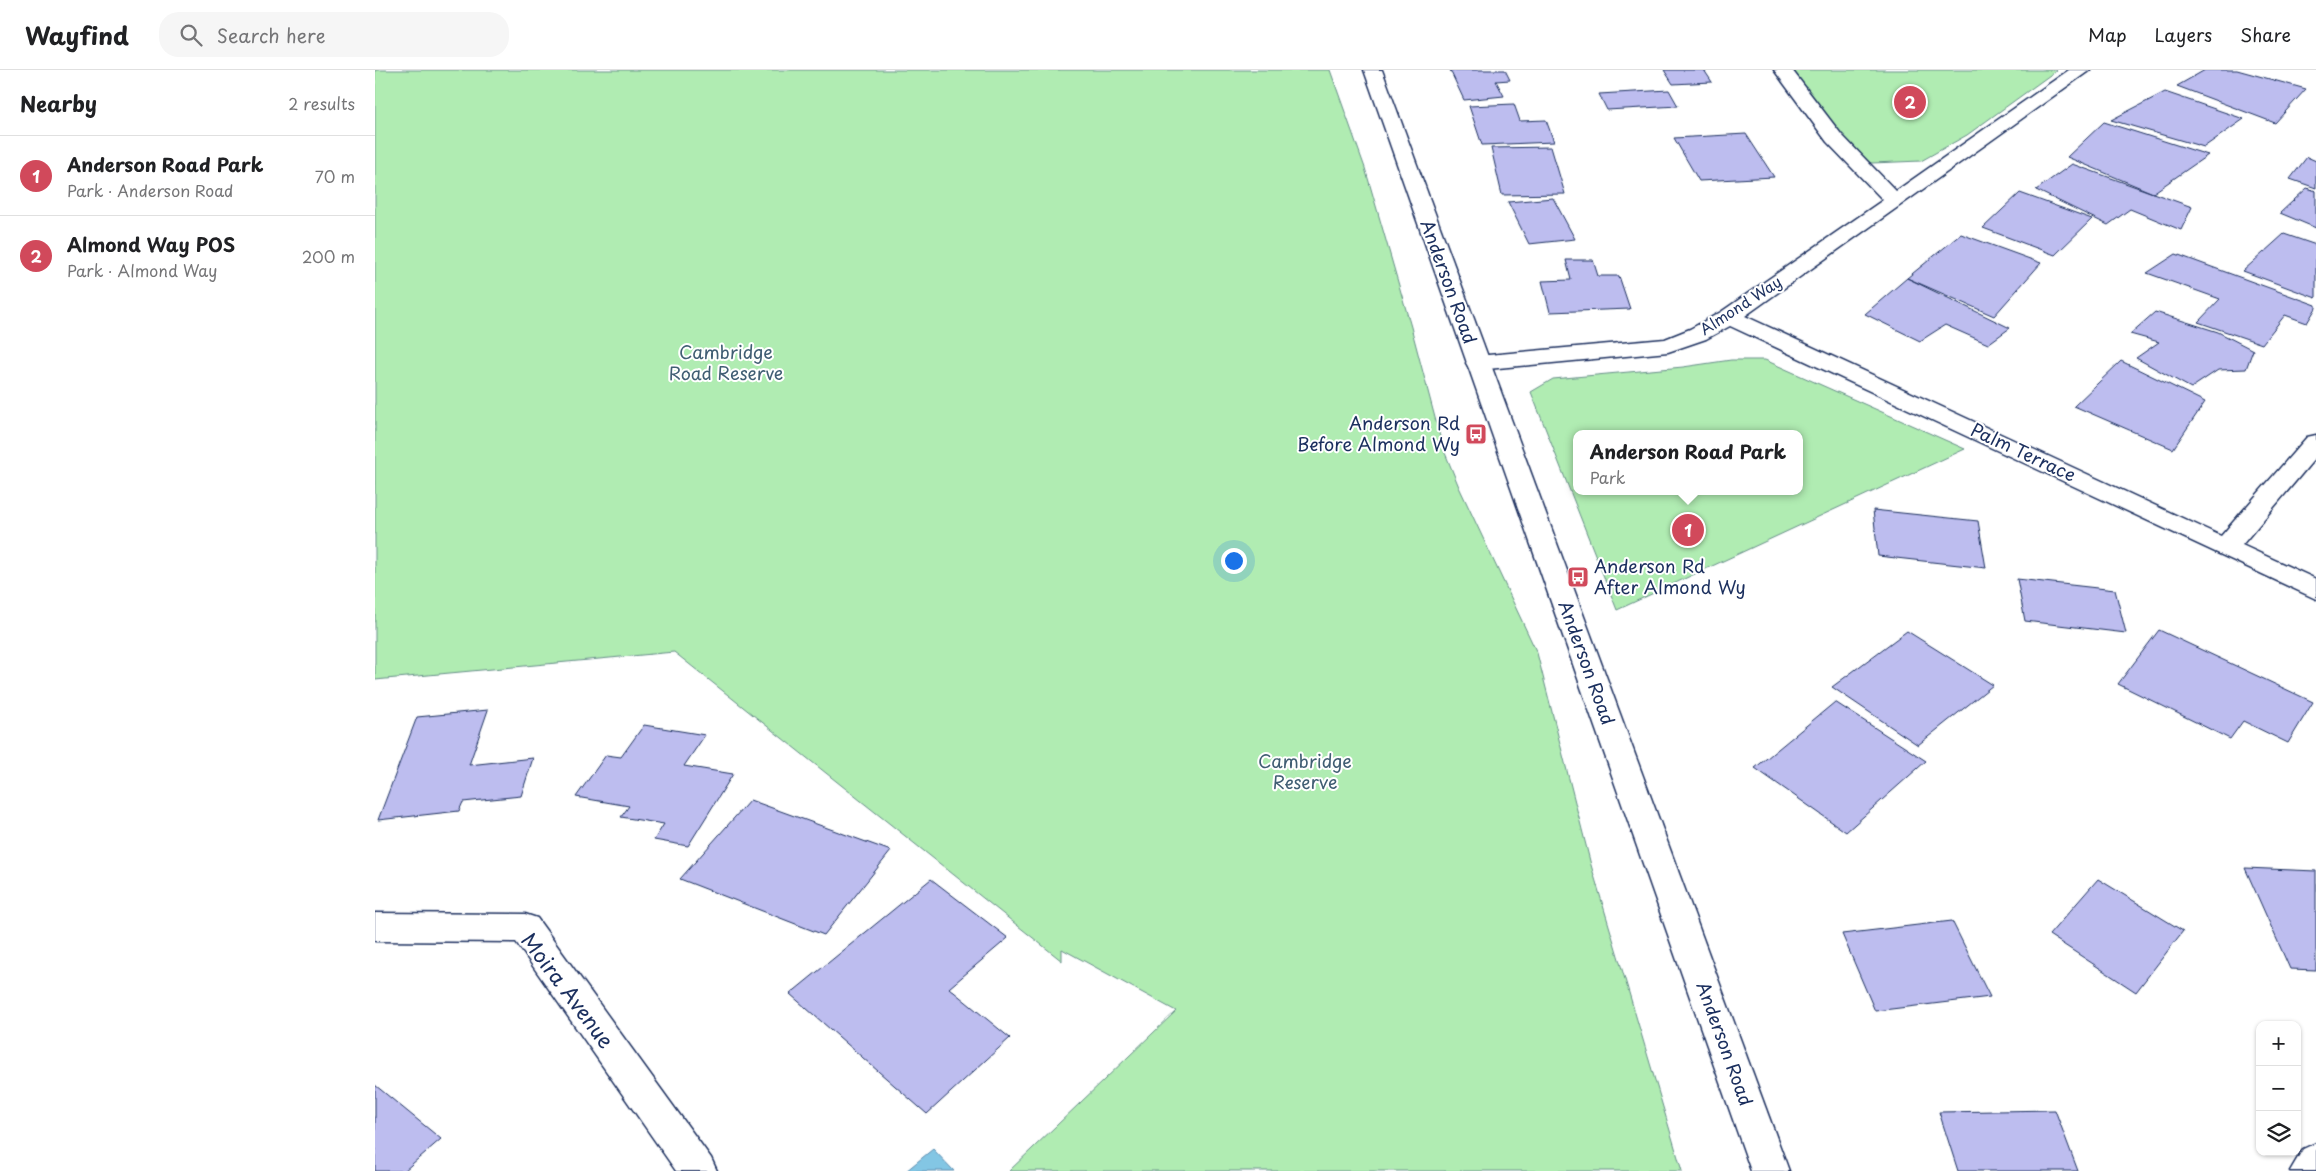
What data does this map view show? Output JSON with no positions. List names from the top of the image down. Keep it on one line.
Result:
{"streets":{"street":["Anderson Road","Almond Way","Palm Terrace","Moira Avenue"]},"crossings":[["Anderson Road","Almond Way"],["Almond Way","Palm Terrace"]],"parks":["Cambridge Road Reserve","Cambridge Reserve"],"places":{"bus stop":["Anderson Rd Before Almond Wy","Anderson Rd After Almond Wy"]},"page":{"header":"Wayfind","search":"Search here","nav":["Map","Layers","Share"],"heading":["Nearby","2 results"],"pins":["2","1"],"list":[{"mark":"1","name":"Anderson Road Park","note":"Park · Anderson Road","value":"70 m"},{"mark":"2","name":"Almond Way POS","note":"Park · Almond Way","value":"200 m"}],"popup":["Anderson Road Park","Park"],"map_buttons":["+","−"]}}
